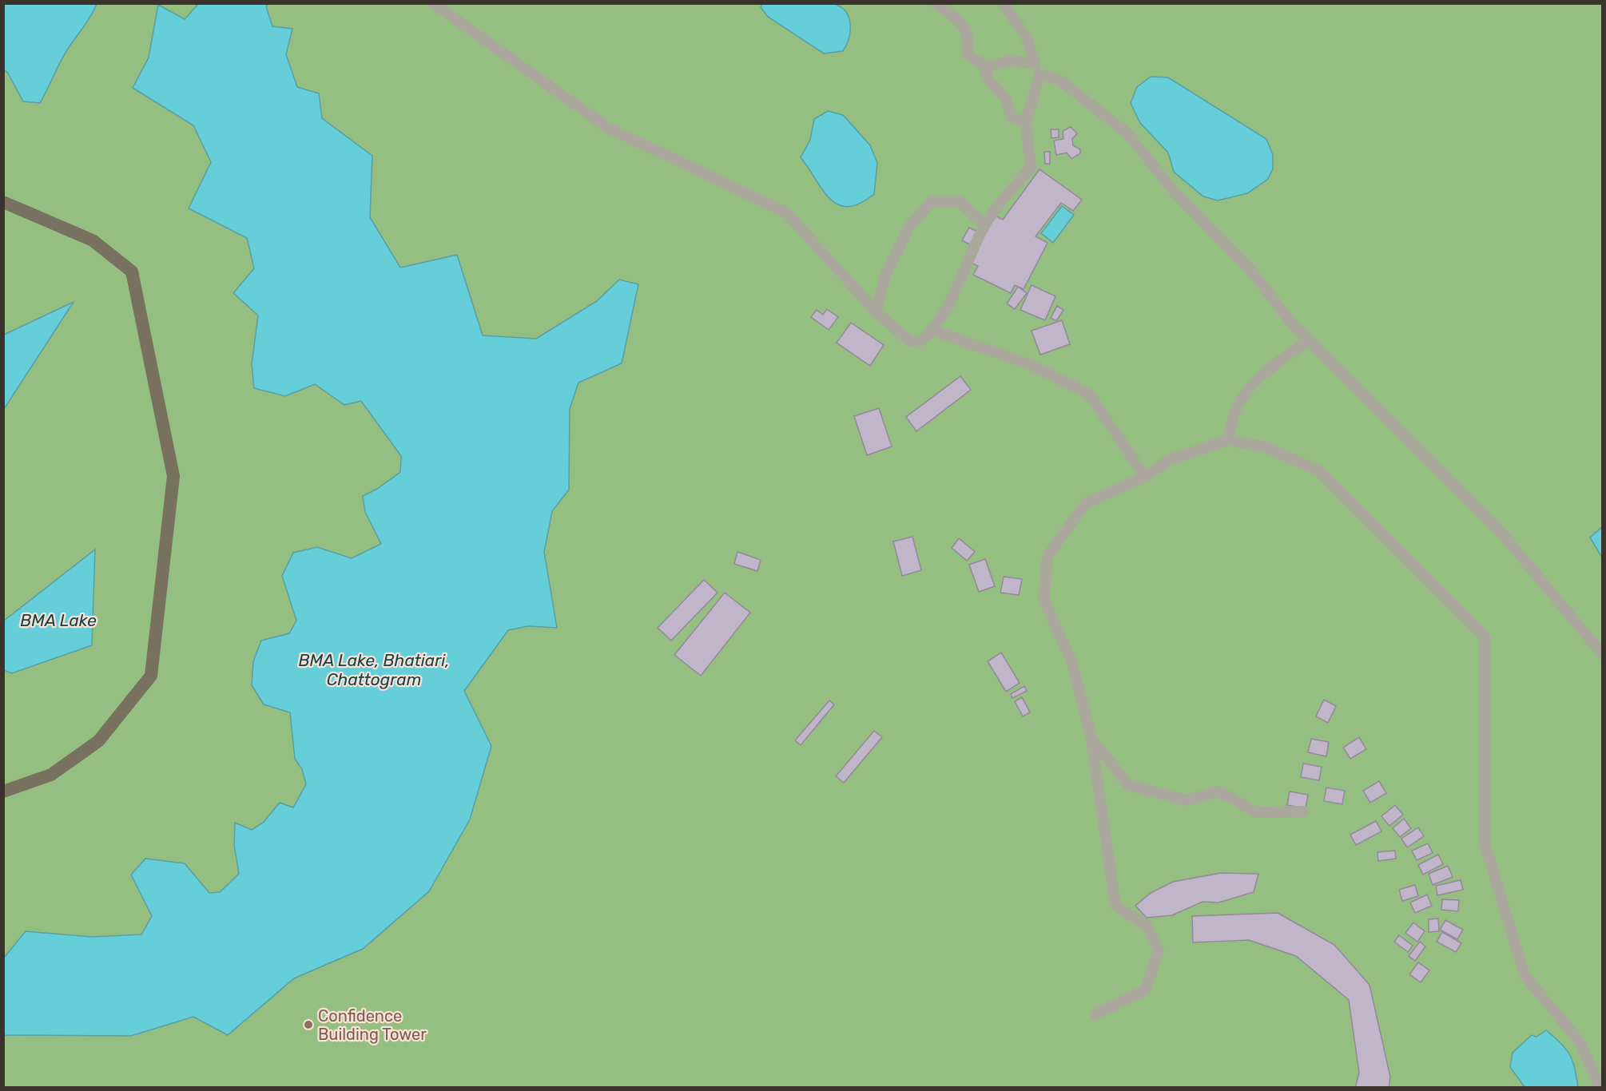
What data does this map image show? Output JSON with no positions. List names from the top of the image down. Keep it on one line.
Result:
{"water":["BMA Lake","BMA Lake, Bhatiari, Chattogram"],"places":["Confidence Building Tower"]}
